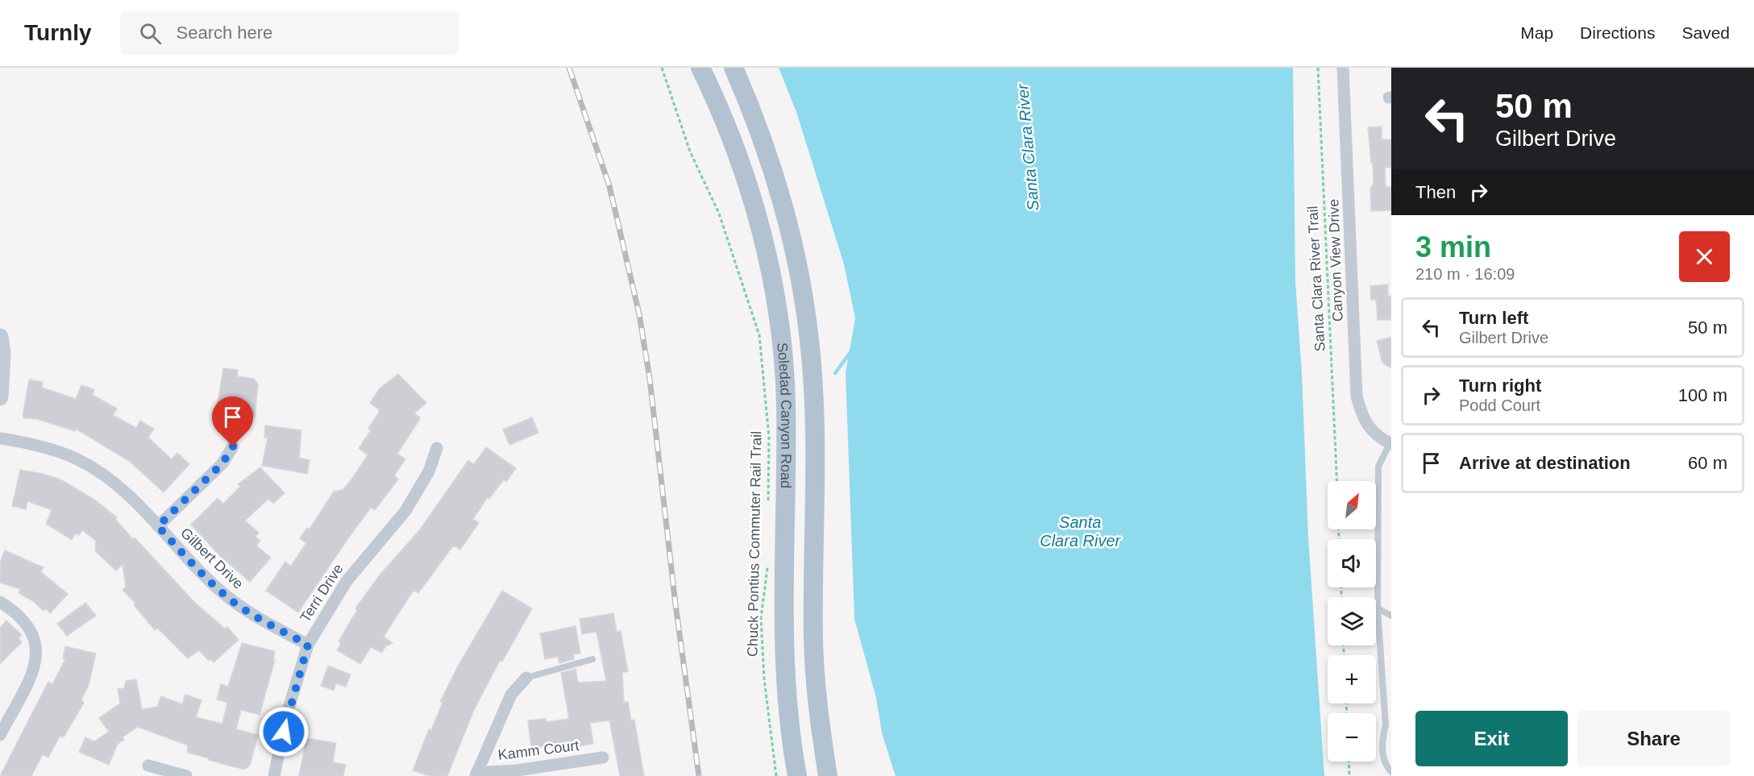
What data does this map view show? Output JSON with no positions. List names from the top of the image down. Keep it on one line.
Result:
{"streets":{"main road":["Soledad Canyon Road"],"street":["Canyon View Drive","Gilbert Drive","Terri Drive","Kamm Court"],"path":["Santa Clara River Trail","Chuck Pontius Commuter Rail Trail"]},"crossings":[["Gilbert Drive","Terri Drive"]],"water":["Santa Clara River"],"north":"top right","page":{"header":"Turnly","search":"Search here","nav":["Map","Directions","Saved"],"turn":["50 m","Gilbert Drive"],"then":"Then","heading":["3 min","210 m · 16:09"],"list":[{"name":"Turn left","note":"Gilbert Drive","value":"50 m"},{"name":"Turn right","note":"Podd Court","value":"100 m"},{"name":"Arrive at destination","value":"60 m"}],"map_buttons":["+","−"],"buttons":["Exit","Share"]}}
